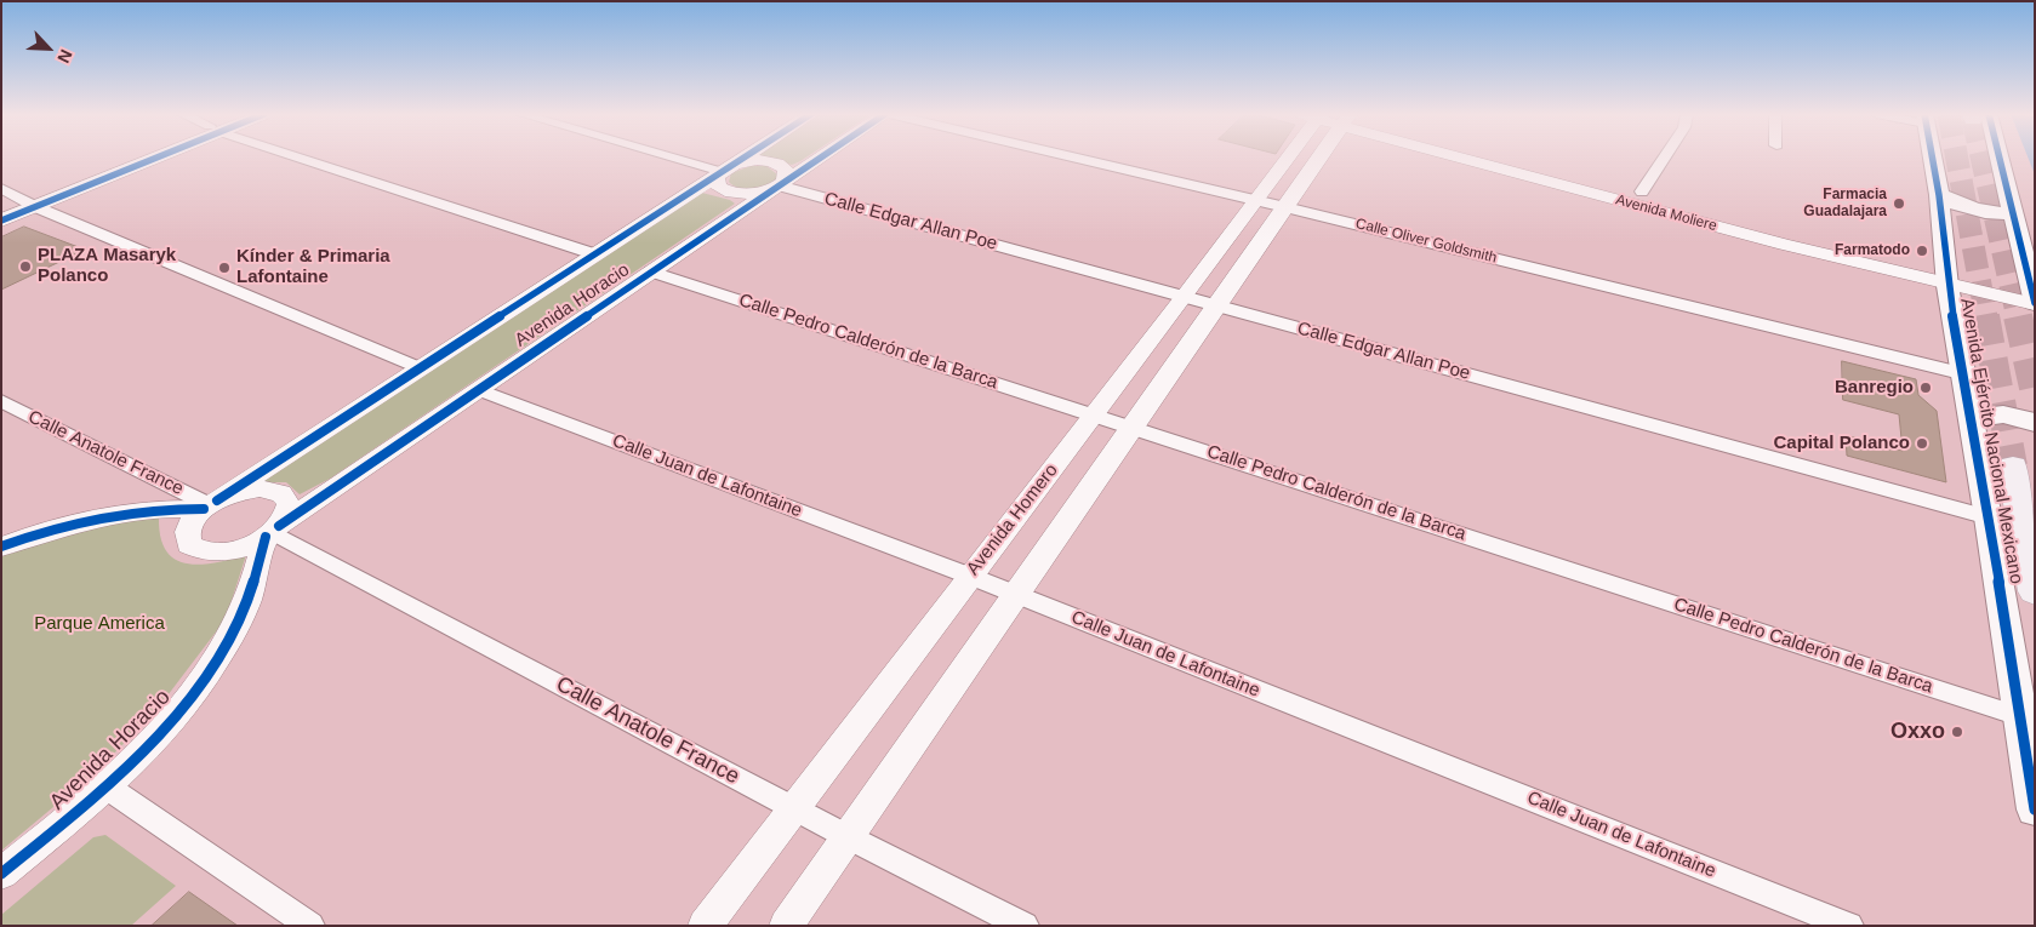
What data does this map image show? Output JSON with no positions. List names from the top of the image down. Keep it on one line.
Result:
{"streets":{"main road":["Avenida Ejército Nacional Mexicano"],"street":["Avenida Moliere","Calle Edgar Allan Poe","Calle Oliver Goldsmith","Avenida Horacio","Calle Pedro Calderón de la Barca","Calle Anatole France","Calle Juan de Lafontaine","Avenida Homero"]},"crossings":[["Avenida Moliere","Avenida Ejército Nacional Mexicano"],["Calle Edgar Allan Poe","Avenida Horacio"],["Calle Edgar Allan Poe","Avenida Ejército Nacional Mexicano"],["Calle Edgar Allan Poe","Avenida Homero"],["Calle Oliver Goldsmith","Avenida Ejército Nacional Mexicano"],["Calle Oliver Goldsmith","Avenida Homero"],["Avenida Horacio","Calle Pedro Calderón de la Barca"],["Avenida Horacio","Calle Anatole France"],["Avenida Horacio","Calle Juan de Lafontaine"],["Calle Pedro Calderón de la Barca","Avenida Ejército Nacional Mexicano"],["Calle Pedro Calderón de la Barca","Avenida Homero"],["Calle Anatole France","Avenida Homero"],["Calle Juan de Lafontaine","Avenida Homero"]],"parks":["Parque America"],"places":["Farmacia Guadalajara","Farmatodo","PLAZA Masaryk Polanco","Kínder & Primaria Lafontaine","Banregio","Capital Polanco","Oxxo"],"north":"bottom right"}
